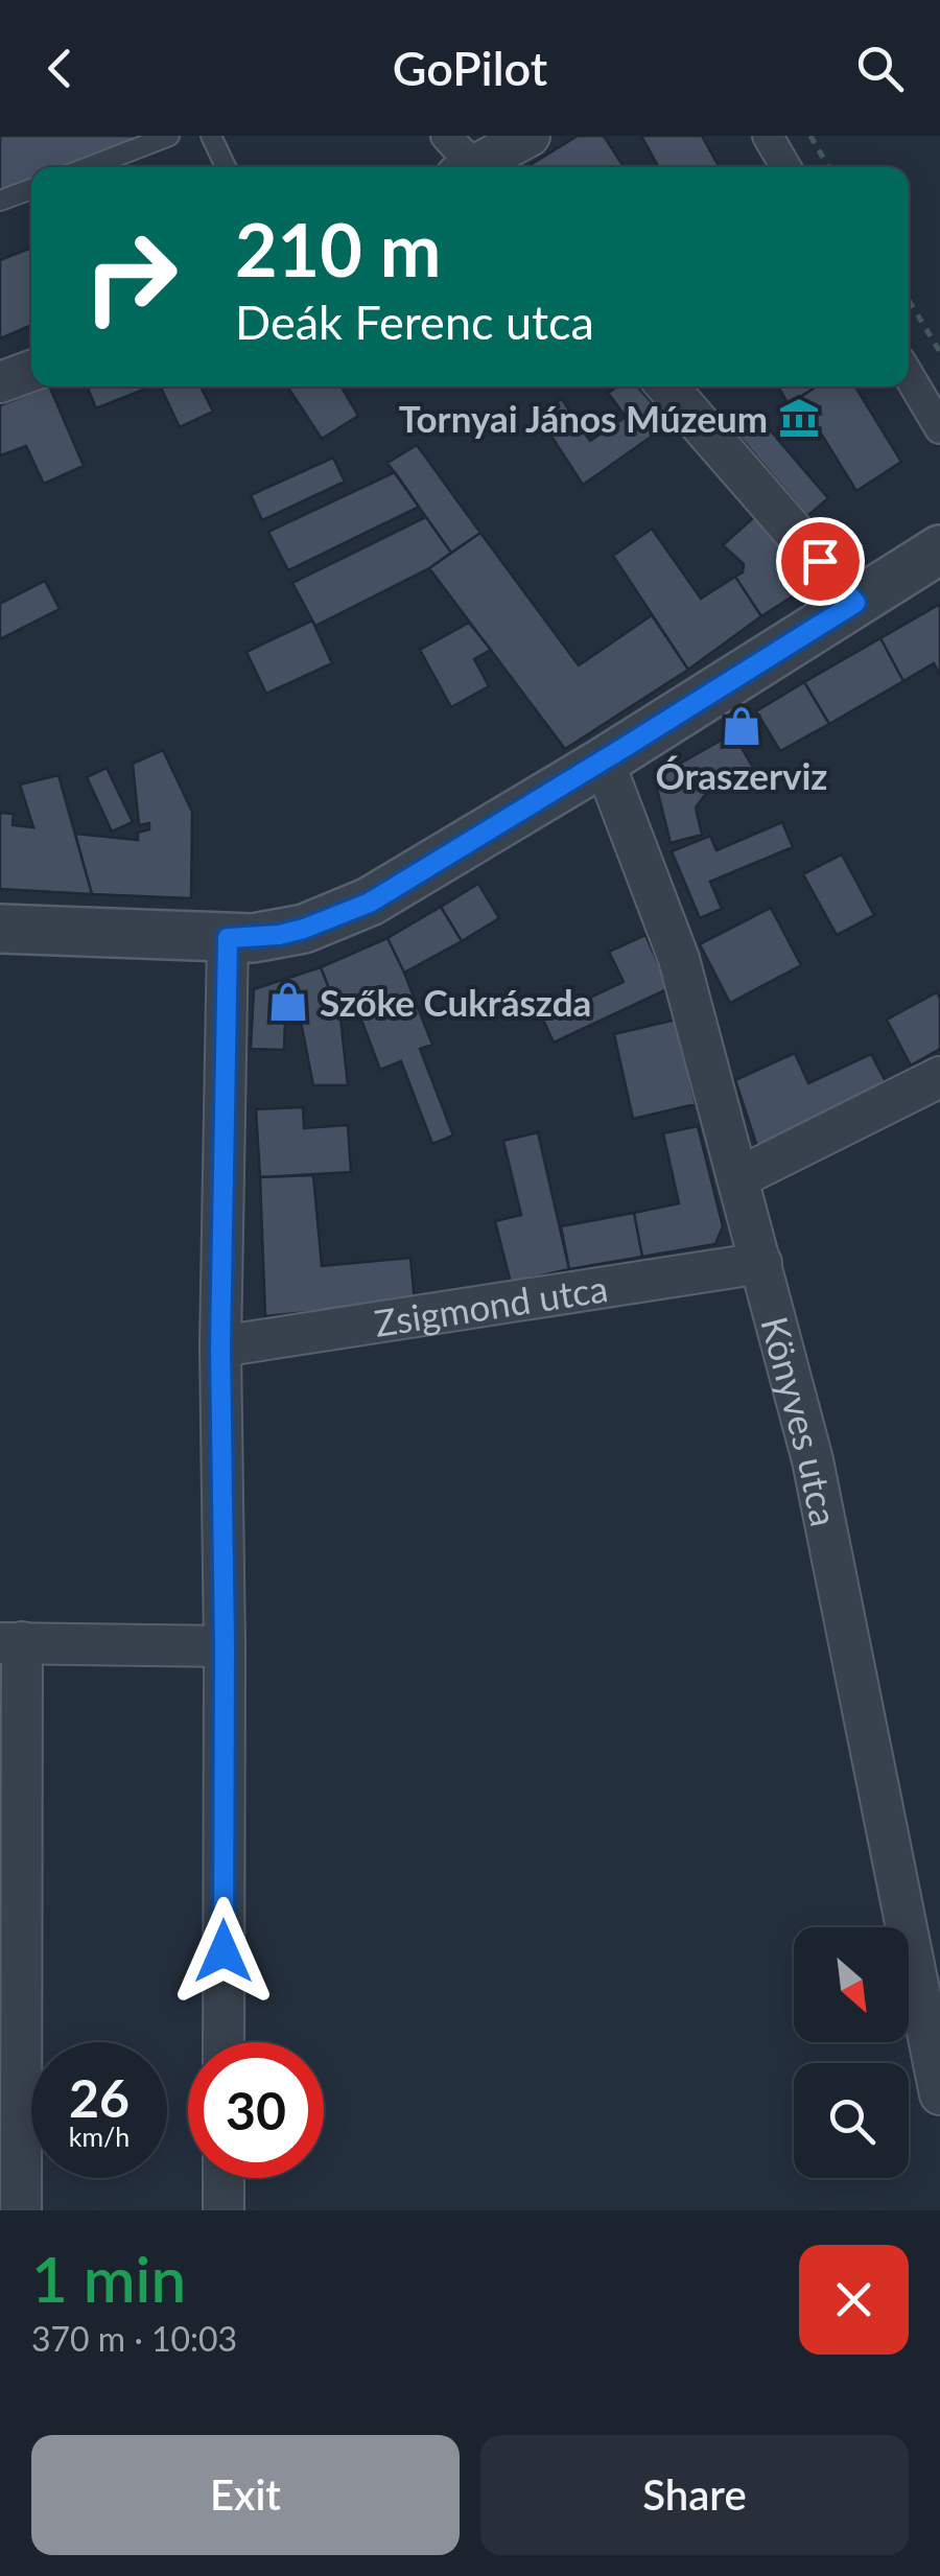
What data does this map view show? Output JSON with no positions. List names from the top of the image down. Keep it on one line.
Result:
{"streets":{"street":["Zsigmond utca","Könyves utca"]},"crossings":[["Zsigmond utca","Könyves utca"]],"places":{"museum":["Tornyai János Múzeum"],"shop":["Óraszerviz","Szőke Cukrászda"]},"north":"bottom right","page":{"header":"GoPilot","turn":["210 m","Deák Ferenc utca"],"speed":"26 km/h","limit":"30","heading":["1 min","370 m · 10:03"],"buttons":["Exit","Share"]}}
